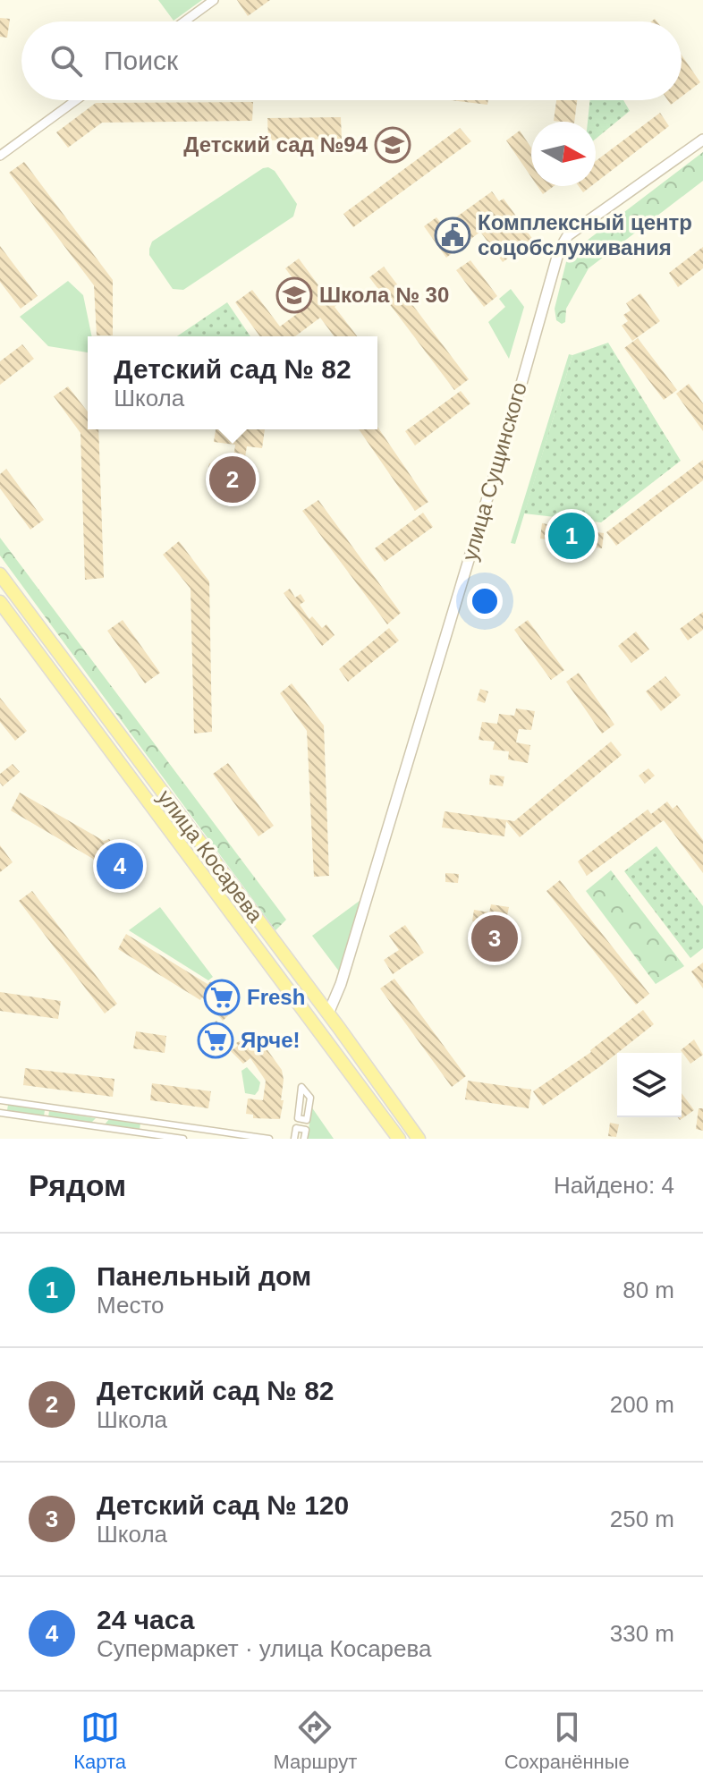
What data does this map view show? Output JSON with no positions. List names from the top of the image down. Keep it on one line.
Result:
{"streets":{"main road":["улица Сущинского","улица Косарева"]},"crossings":[["улица Сущинского","улица Косарева"]],"places":{"school or university":["Детский сад №94","Школа № 30"],"public building":["Комплексный центр соцобслуживания"],"supermarket":["Fresh","Ярче!"]},"north":"right","page":{"search":"Поиск","popup":["Детский сад № 82","Школа"],"pins":["2","1","4","3"],"heading":["Рядом","Найдено: 4"],"list":[{"mark":"1","name":"Панельный дом","note":"Место","value":"80 m"},{"mark":"2","name":"Детский сад № 82","note":"Школа","value":"200 m"},{"mark":"3","name":"Детский сад № 120","note":"Школа","value":"250 m"},{"mark":"4","name":"24 часа","note":"Супермаркет · улица Косарева","value":"330 m"}],"nav":["Карта","Маршрут","Сохранённые"]}}
